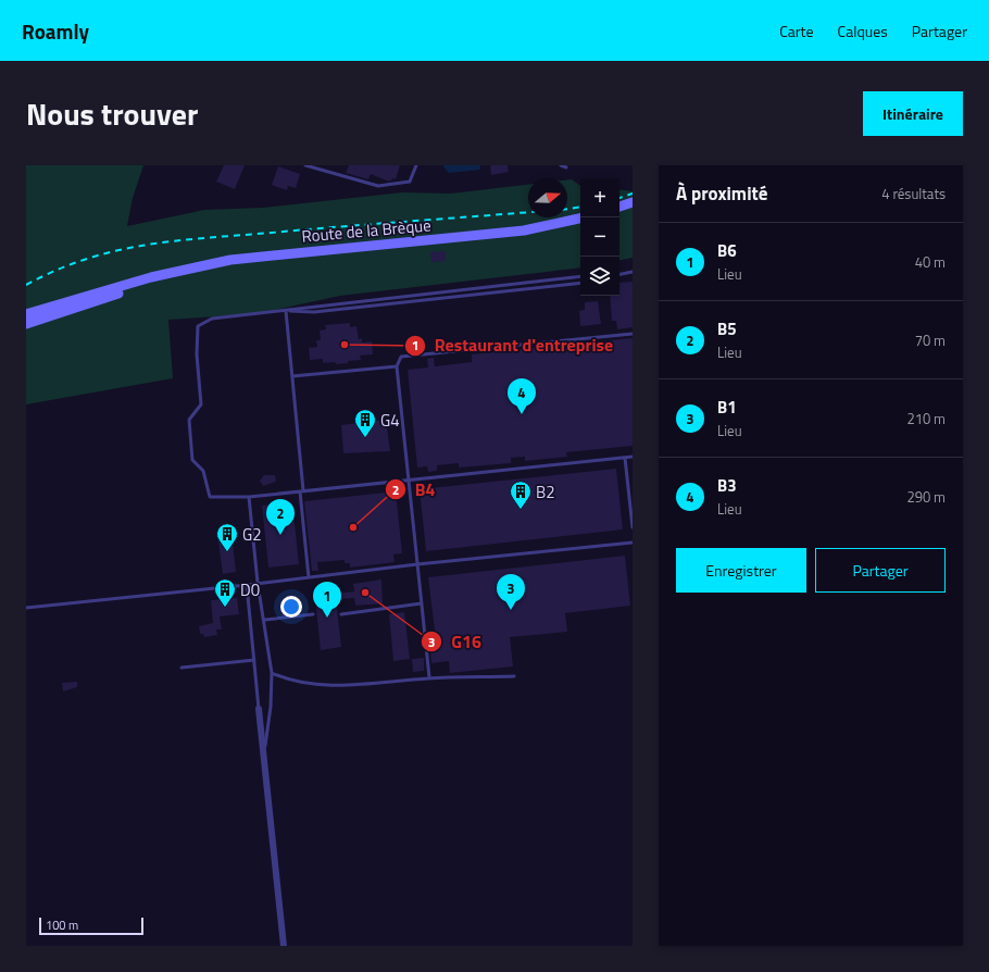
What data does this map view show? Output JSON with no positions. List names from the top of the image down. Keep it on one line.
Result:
{"streets":{"main road":["Route de la Brèque"]},"places":{"other":["Restaurant d'entreprise","B4","G16"],"building":["G4","B2","G2","D0"]},"scale_bar":"100 m","north":"right","page":{"header":"Roamly","nav":["Carte","Calques","Partager"],"title":"Nous trouver","buttons":["Itinéraire",["Enregistrer","Partager"]],"heading":["À proximité","4 résultats"],"map_buttons":["+","−"],"list":[{"mark":"1","name":"B6","note":"Lieu","value":"40 m"},{"mark":"2","name":"B5","note":"Lieu","value":"70 m"},{"mark":"3","name":"B1","note":"Lieu","value":"210 m"},{"mark":"4","name":"B3","note":"Lieu","value":"290 m"}],"pins":["4","2","3","1"],"scale":"100 m"}}
